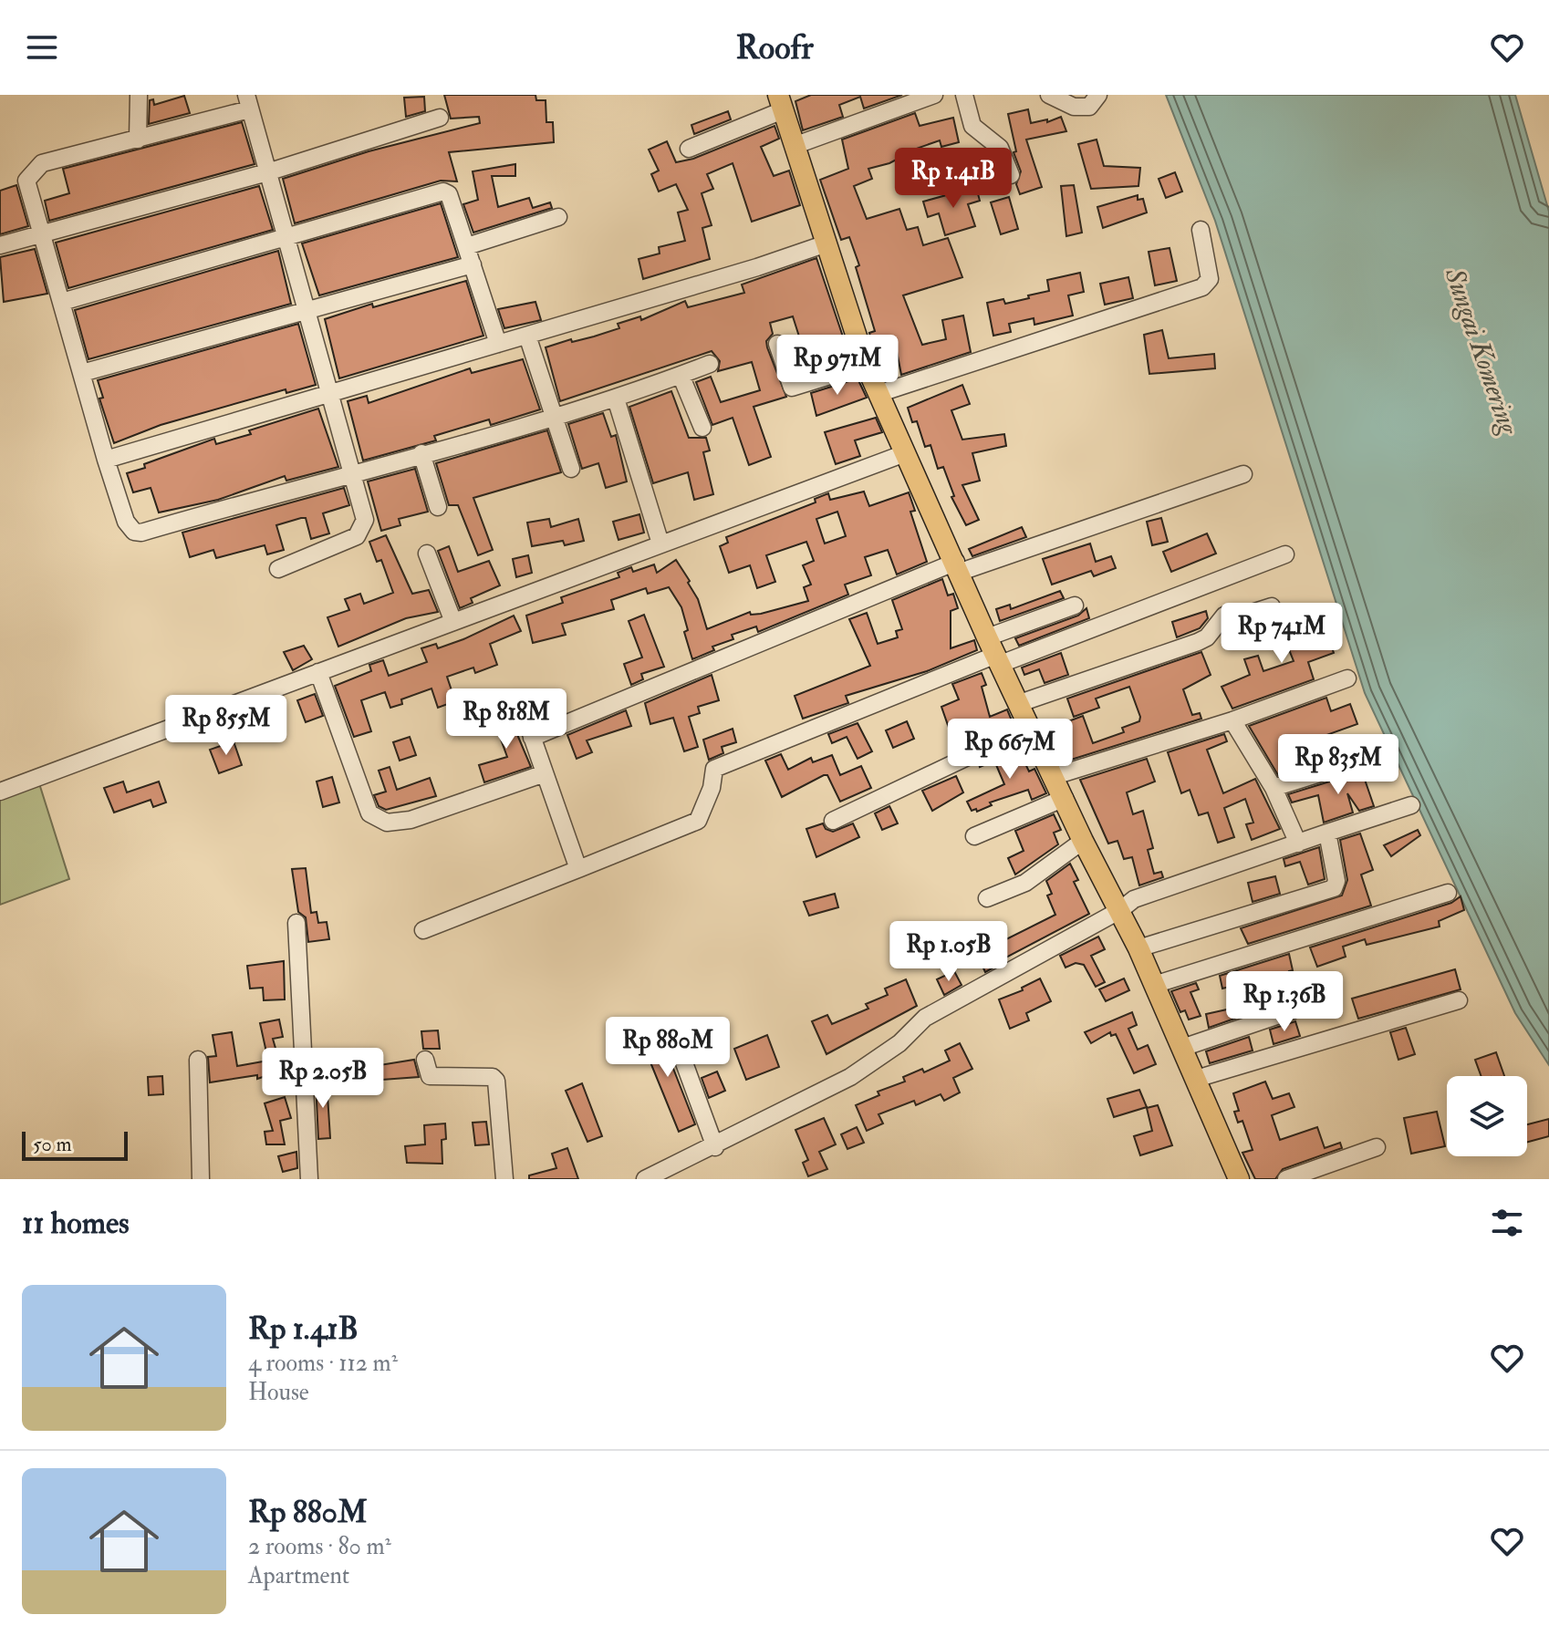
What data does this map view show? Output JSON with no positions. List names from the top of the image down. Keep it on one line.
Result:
{"water":["Sungai Komering"],"scale_bar":"50 m","page":{"header":"Roofr","price":["Rp 1.41B","Rp 971M","Rp 741M","Rp 818M","Rp 855M","Rp 667M","Rp 835M","Rp 1.05B","Rp 1.36B","Rp 880M","Rp 2.05B"],"scale":"50 m","heading":"11 homes","list":[{"name":"Rp 1.41B","note":"4 rooms · 112 m² · House"},{"name":"Rp 880M","note":"2 rooms · 80 m² · Apartment"}]}}
